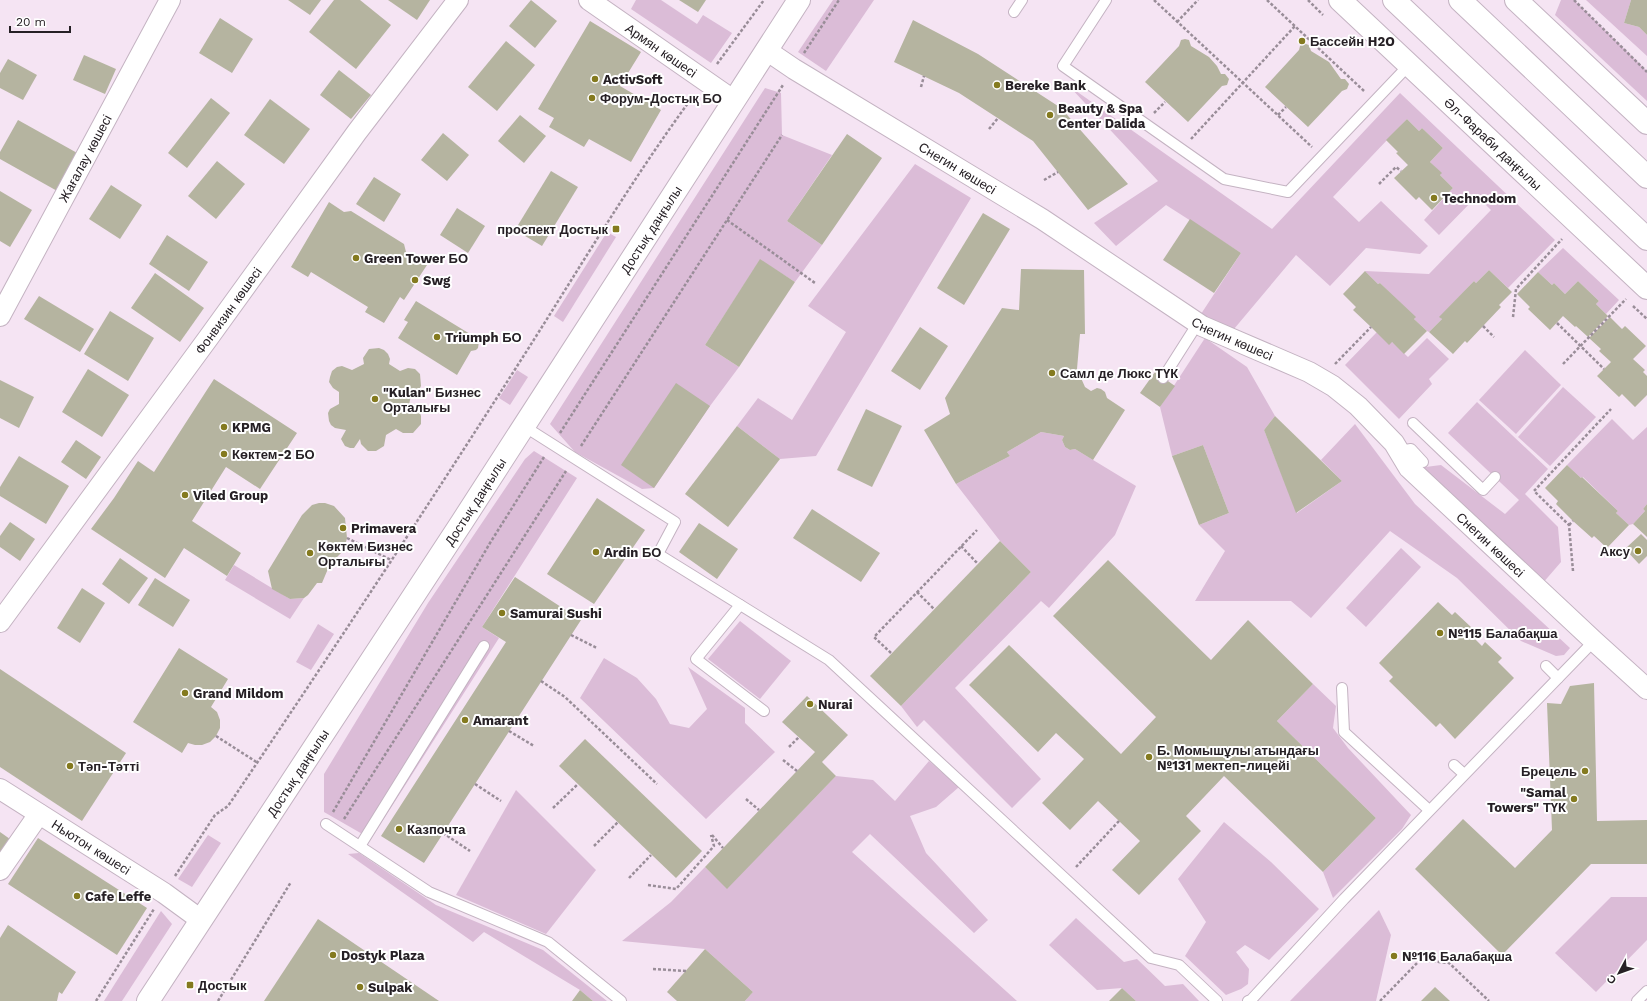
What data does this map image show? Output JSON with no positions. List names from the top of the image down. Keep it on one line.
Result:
{"streets":{"main road":["Әл-Фараби даңғылы","Достық даңғылы"],"street":["Армян көшесі","Жағалау көшесі","Снегин көшесі","Фонвизин көшесі","Ньютон көшесі"]},"crossings":[["Армян көшесі","Достық даңғылы"],["Снегин көшесі","Достық даңғылы"],["Достық даңғылы","Ньютон көшесі"]],"places":{"other":["Бассейн H2O","ActivSoft","Bereke Bank","Форум-Достық БО","Beauty & Spa Center Dalida","Technodom","Green Tower БО","Swg","Triumph БО","Самл де Люкс ТҮК","\"Kulan\" Бизнес Орталығы","KPMG","Көктем-2 БО","Viled Group","Primavera","Аксу","Ardin БО","Көктем Бизнес Орталығы","Samurai Sushi","№115 Балабақша","Grand Mildom","Nurai","Amarant","Б. Момышұлы атындағы №131 мектеп-лицейі","Тәп-Тәтті","Брецель","\"Samal Towers\" ТҮК","Казпочта","Cafe Leffe","Dostyk Plaza","№116 Балабақша","Sulpak"],"transit":["проспект Достык","Достык"]},"scale_bar":"20 m","north":"bottom left"}
